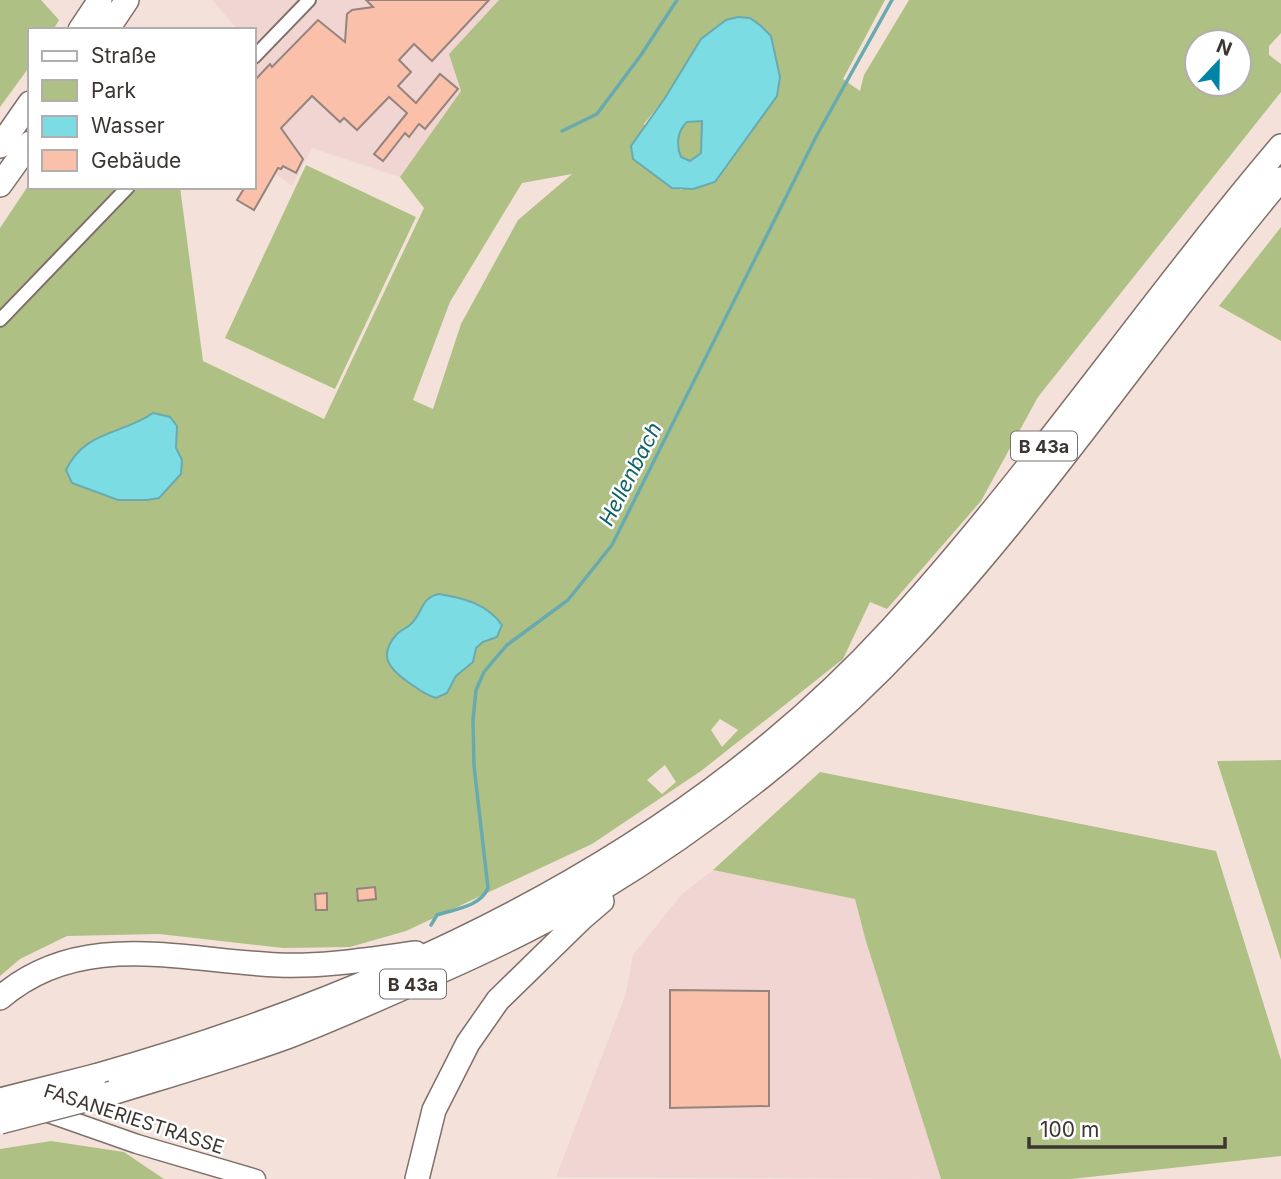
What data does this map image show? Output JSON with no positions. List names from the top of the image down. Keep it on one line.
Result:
{"streets":{"highway":["B 43a"],"street":["FASANERIESTRASSE"]},"crossings":[["B 43a","FASANERIESTRASSE"]],"water":["Hellenbach"],"legend":["Straße","Park","Wasser","Gebäude"],"scale_bar":"100 m","north":"top"}
